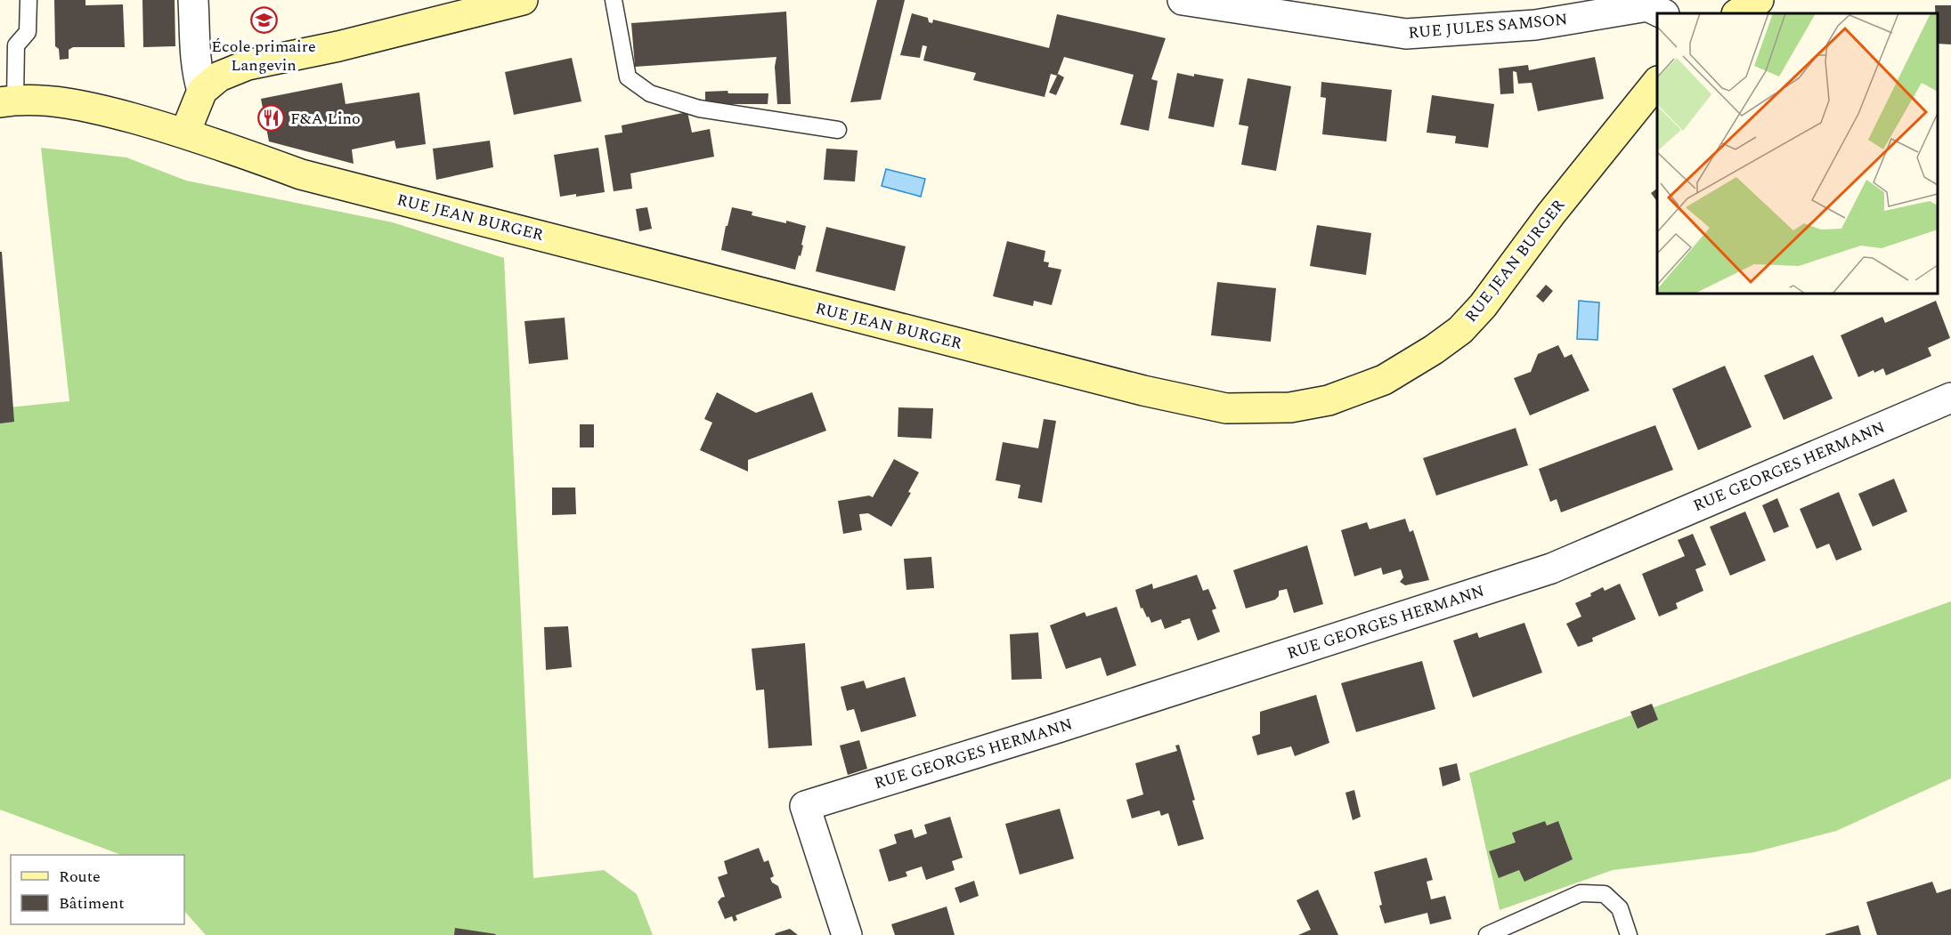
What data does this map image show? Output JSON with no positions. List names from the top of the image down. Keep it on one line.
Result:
{"streets":{"main road":["RUE JEAN BURGER"],"street":["RUE JULES SAMSON","RUE GEORGES HERMANN"]},"places":{"school or university":["École primaire Langevin"],"restaurant":["F&A Lino"]},"legend":["Route","Bâtiment"]}
